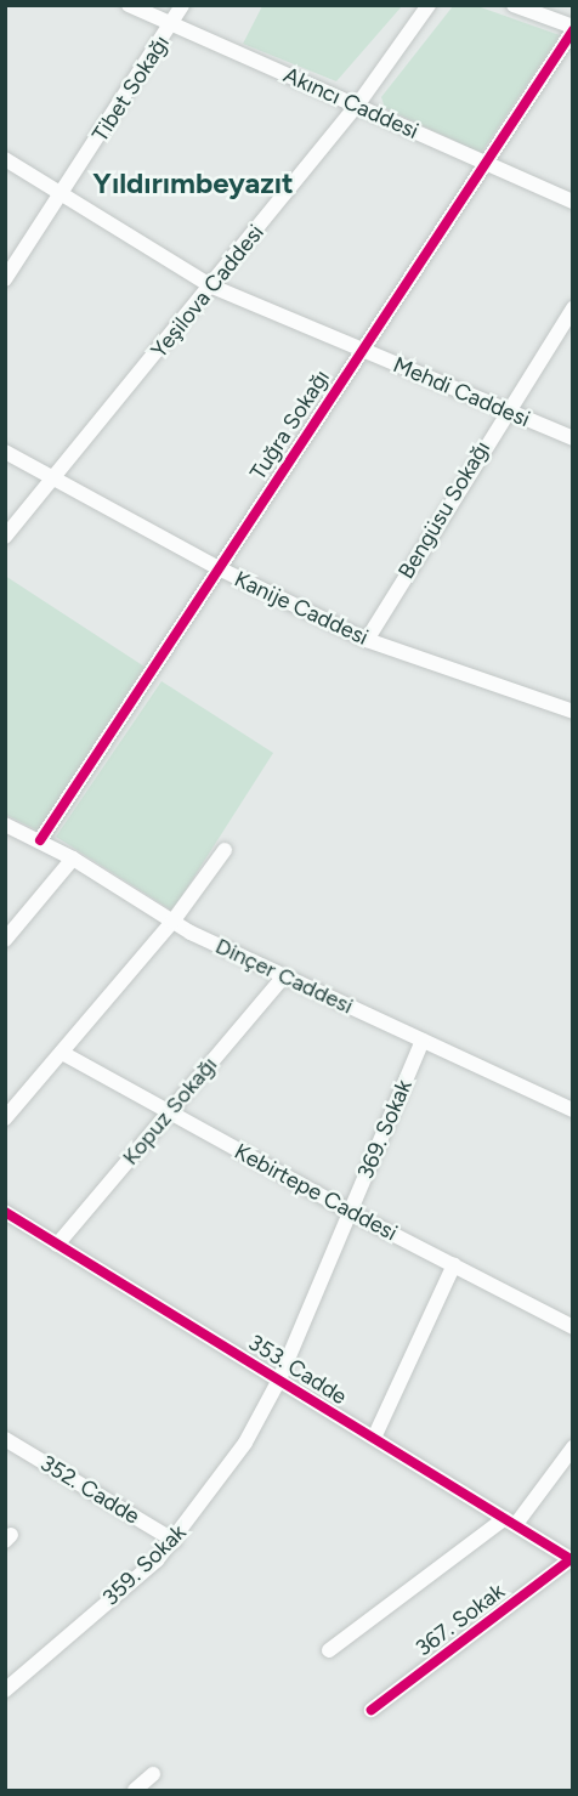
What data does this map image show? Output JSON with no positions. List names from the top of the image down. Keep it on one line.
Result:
{"streets":{"street":["Tibet Sokağı","Akıncı Caddesi","Yeşilova Caddesi","Mehdi Caddesi","Tuğra Sokağı","Bengüsu Sokağı","Kanije Caddesi","Dinçer Caddesi","Kopuz Sokağı","369. Sokak","Kebirtepe Caddesi","353. Cadde","352. Cadde","359. Sokak","367. Sokak"]},"crossings":[["Tibet Sokağı","Akıncı Caddesi"],["Tibet Sokağı","Mehdi Caddesi"],["Akıncı Caddesi","Yeşilova Caddesi"],["Akıncı Caddesi","Tuğra Sokağı"],["Yeşilova Caddesi","Mehdi Caddesi"],["Yeşilova Caddesi","Kanije Caddesi"],["Mehdi Caddesi","Tuğra Sokağı"],["Mehdi Caddesi","Bengüsu Sokağı"],["Tuğra Sokağı","Kanije Caddesi"],["Tuğra Sokağı","Dinçer Caddesi"],["Bengüsu Sokağı","Kanije Caddesi"],["Dinçer Caddesi","Kopuz Sokağı"],["Dinçer Caddesi","369. Sokak"],["Kopuz Sokağı","Kebirtepe Caddesi"],["Kopuz Sokağı","353. Cadde"],["369. Sokak","Kebirtepe Caddesi"],["369. Sokak","353. Cadde"],["369. Sokak","359. Sokak"],["353. Cadde","359. Sokak"],["353. Cadde","367. Sokak"],["352. Cadde","359. Sokak"]],"districts":["Yıldırımbeyazıt"]}
